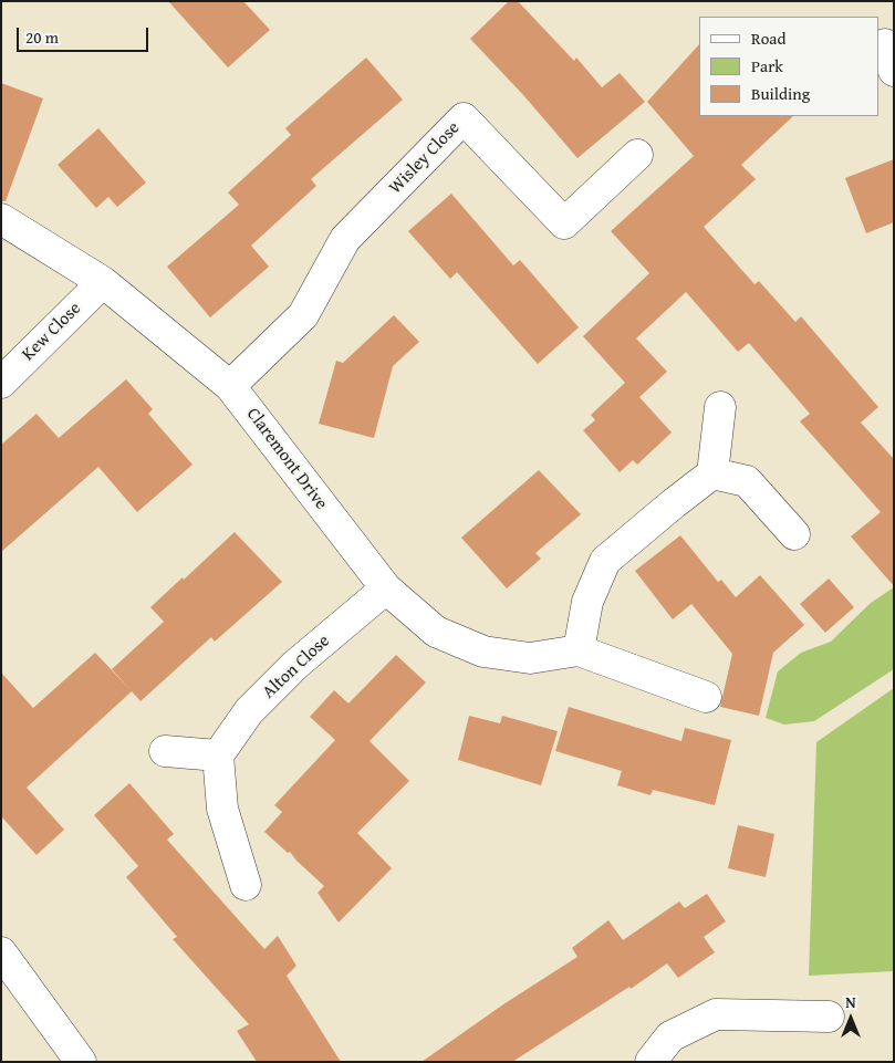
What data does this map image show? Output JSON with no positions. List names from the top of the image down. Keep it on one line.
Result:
{"streets":{"street":["Wisley Close","Kew Close","Claremont Drive","Alton Close"]},"crossings":[["Wisley Close","Claremont Drive"],["Kew Close","Claremont Drive"],["Claremont Drive","Alton Close"]],"legend":["Road","Park","Building"],"scale_bar":"20 m","north":"top"}
